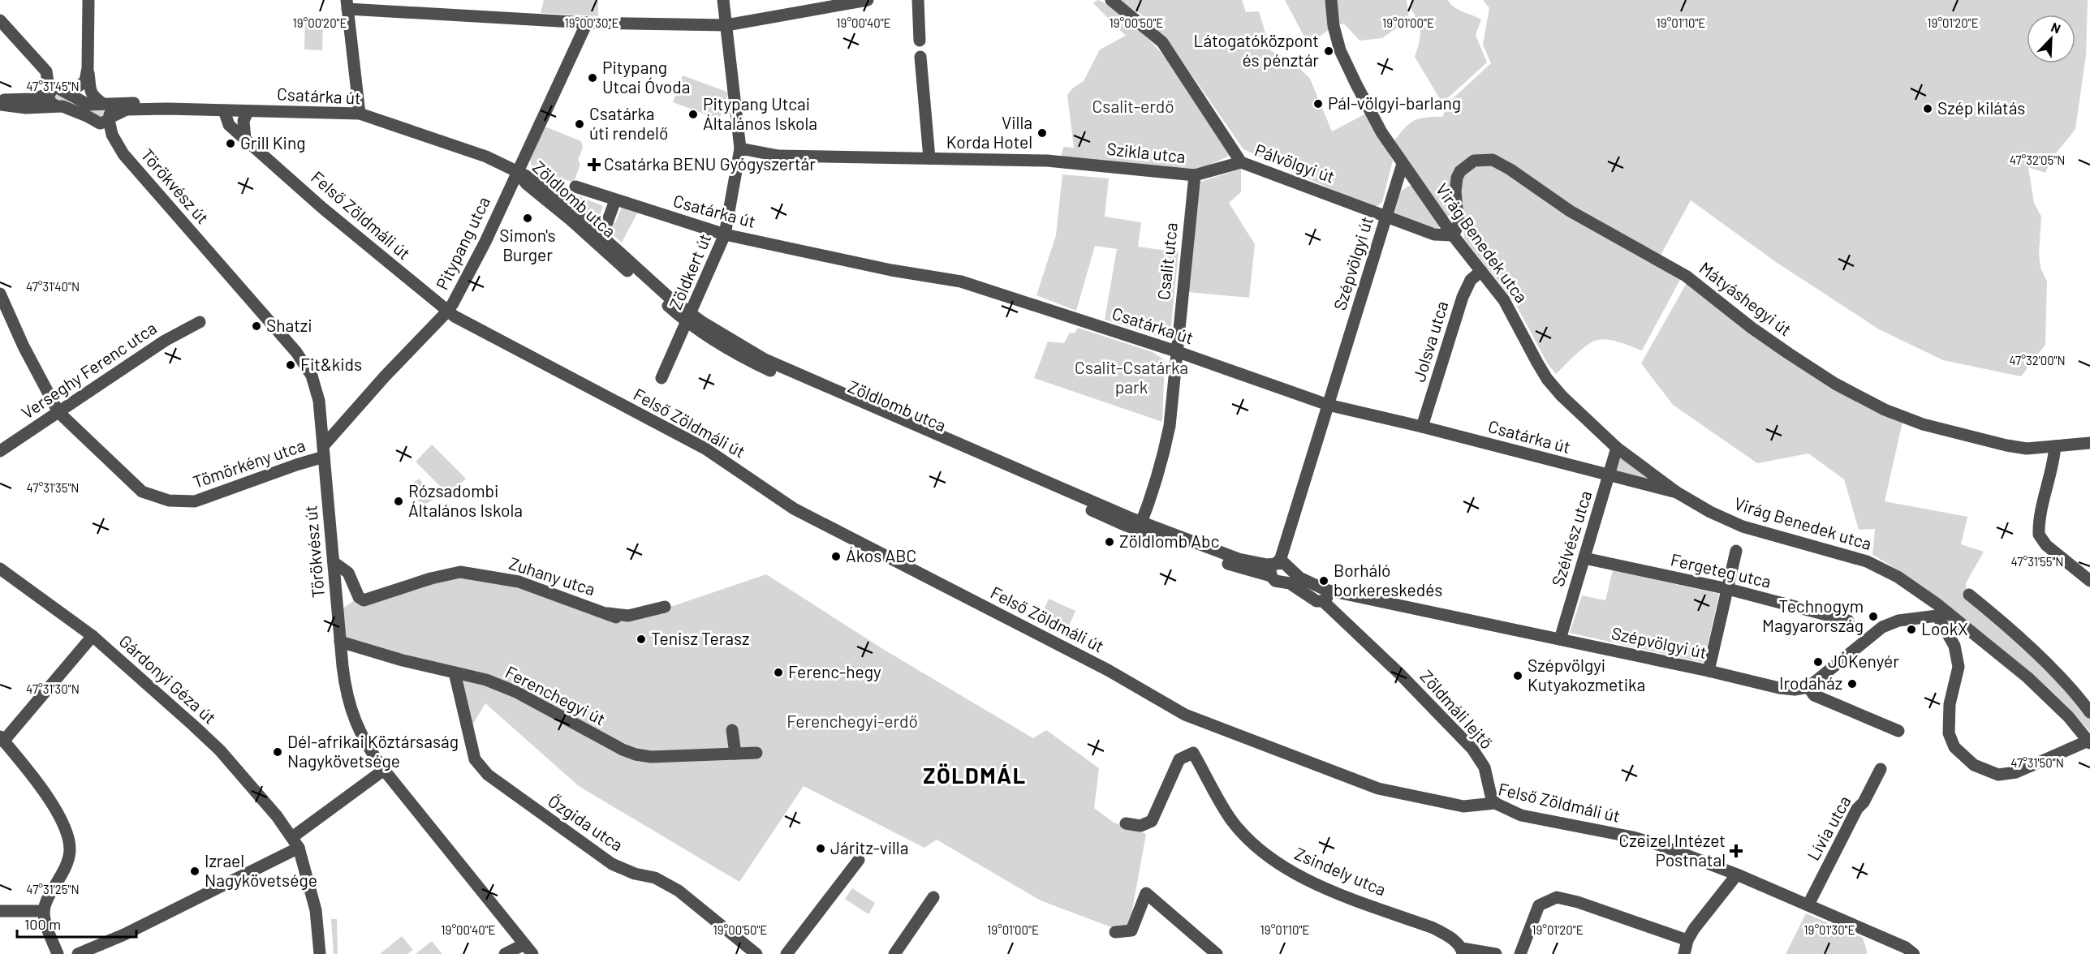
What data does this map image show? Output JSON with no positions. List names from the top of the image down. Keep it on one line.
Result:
{"streets":{"street":["Csatárka út","Szikla utca","Pálvölgyi út","Törökvész út","Zöldlomb utca","Felső Zöldmáli út","Pitypang utca","Virág Benedek utca","Csalit utca","Szépvölgyi út","Zöldkert út","Mátyáshegyi út","Jolsva utca","Verseghy Ferenc utca","Tömörkény utca","Szélvész utca","Fergeteg utca","Zuhany utca","Gárdonyi Géza út","Ferenchegyi út","Zöldmáli lejtő","Őzgida utca","Lívia utca","Zsindely utca"]},"crossings":[["Csatárka út","Törökvész út"],["Csatárka út","Zöldlomb utca"],["Csatárka út","Felső Zöldmáli út"],["Csatárka út","Pitypang utca"],["Csatárka út","Virág Benedek utca"],["Csatárka út","Csalit utca"],["Csatárka út","Szépvölgyi út"],["Csatárka út","Zöldkert út"],["Csatárka út","Jolsva utca"],["Csatárka út","Szélvész utca"],["Szikla utca","Pálvölgyi út"],["Szikla utca","Csalit utca"],["Szikla utca","Zöldkert út"],["Pálvölgyi út","Virág Benedek utca"],["Pálvölgyi út","Szépvölgyi út"],["Pálvölgyi út","Mátyáshegyi út"],["Törökvész út","Pitypang utca"],["Törökvész út","Tömörkény utca"],["Törökvész út","Zuhany utca"],["Törökvész út","Ferenchegyi út"],["Zöldlomb utca","Pitypang utca"],["Zöldlomb utca","Csalit utca"],["Zöldlomb utca","Szépvölgyi út"],["Zöldlomb utca","Zöldkert út"],["Felső Zöldmáli út","Pitypang utca"],["Felső Zöldmáli út","Zöldmáli lejtő"],["Felső Zöldmáli út","Lívia utca"],["Pitypang utca","Tömörkény utca"],["Virág Benedek utca","Szépvölgyi út"],["Virág Benedek utca","Mátyáshegyi út"],["Virág Benedek utca","Jolsva utca"],["Virág Benedek utca","Szélvész utca"],["Szépvölgyi út","Szélvész utca"],["Szépvölgyi út","Zöldmáli lejtő"],["Verseghy Ferenc utca","Tömörkény utca"],["Szélvész utca","Fergeteg utca"],["Ferenchegyi út","Őzgida utca"]],"districts":["ZÖLDMÁL"],"parks":["Csalit-erdő","Csalit-Csatárka park","Ferenchegyi-erdő"],"places":{"other":["Látogatóközpont és pénztár","Pitypang Utcai Óvoda","Pál-völgyi-barlang","Szép kilátás","Pitypang Utcai Általános Iskola","Csatárka úti rendelő","Villa Korda Hotel","Grill King","Simon's Burger","Shatzi","Fit&kids","Rózsadombi Általános Iskola","Zöldlomb Abc","Ákos ABC","Borháló borkereskedés","Technogym Magyarország","LookX","Tenisz Terasz","JÓKenyér","Ferenc-hegy","Szépvölgyi Kutyakozmetika","Irodaház","Dél-afrikai Köztársaság Nagykövetsége","Járitz-villa","Izrael Nagykövetsége"],"health":["Csatárka BENU Gyógyszertár","Czeizel Intézet Postnatal"]},"scale_bar":"100 m","north":"top right","coordinates":["19°00'20\"E","19°00'30\"E","19°00'40\"E","19°00'50\"E","19°01'00\"E","19°01'10\"E","19°01'20\"E","47°31'45\"N","47°32'05\"N","47°31'40\"N","47°32'00\"N","47°31'35\"N","47°31'55\"N","47°31'30\"N","47°31'50\"N","47°31'25\"N","19°01'30\"E"]}
